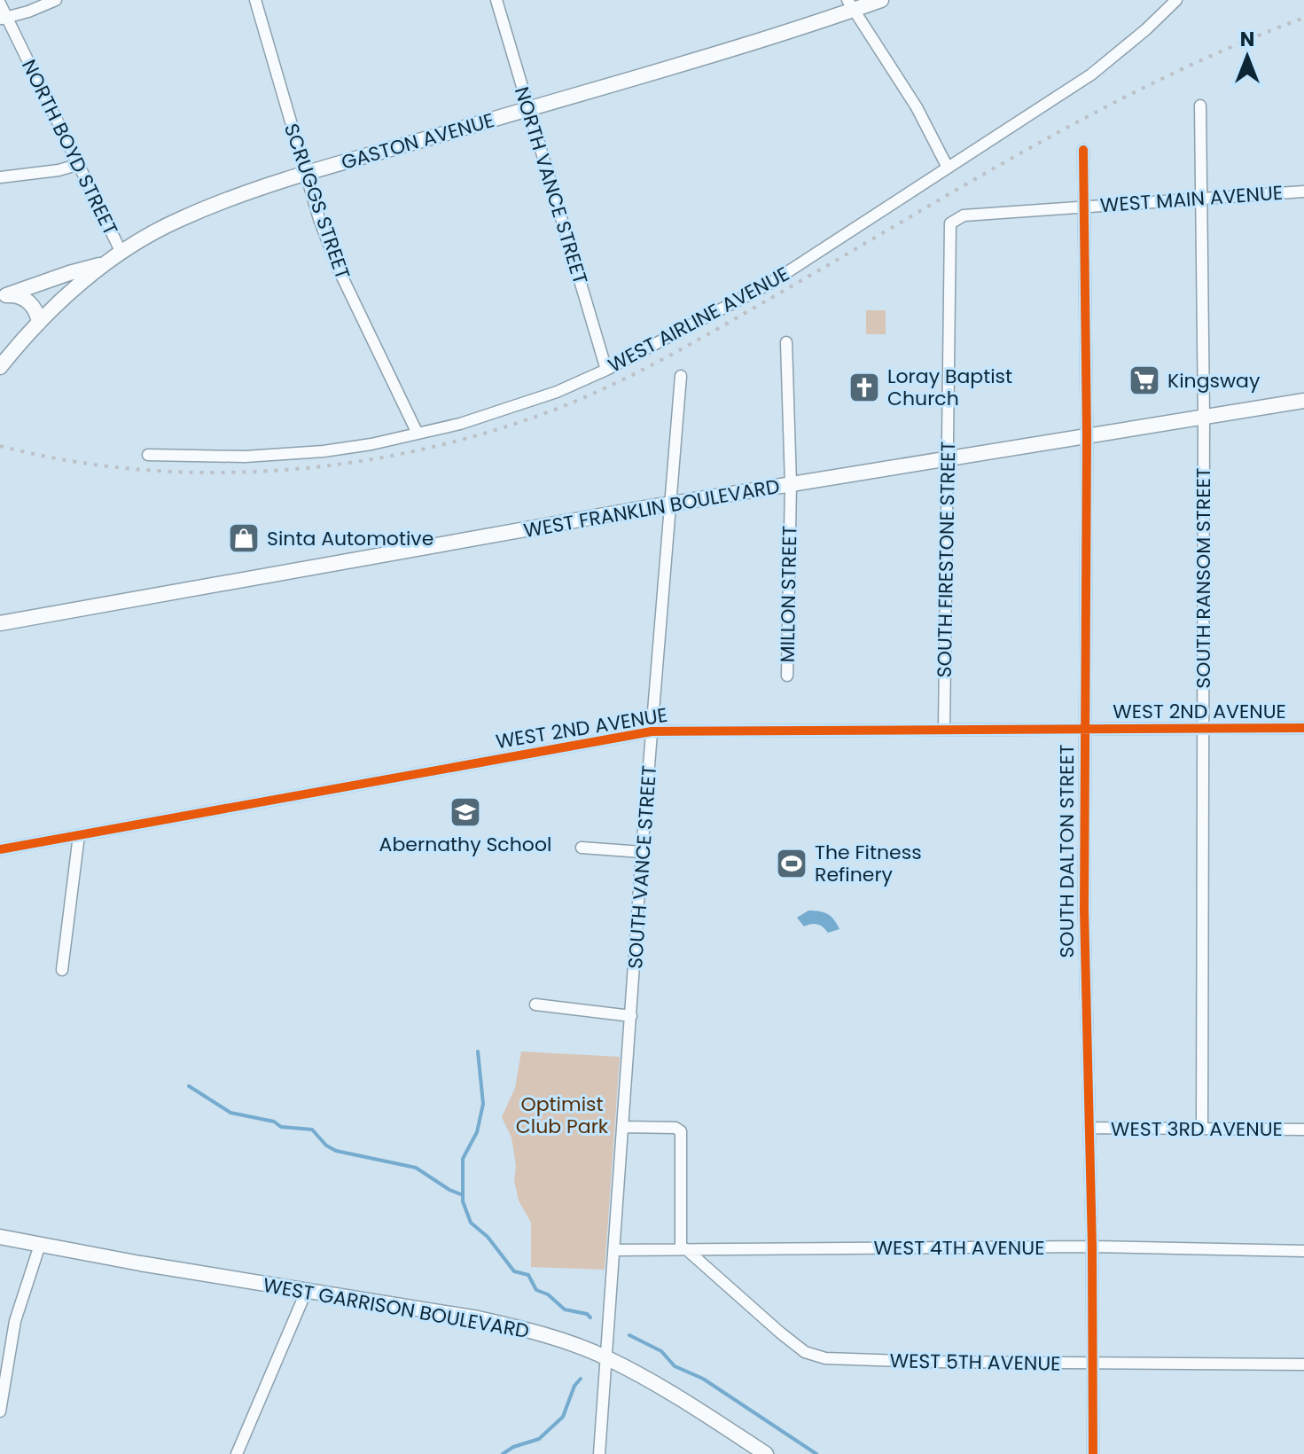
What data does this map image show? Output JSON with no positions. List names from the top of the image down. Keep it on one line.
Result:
{"streets":{"main road":["GASTON AVENUE","WEST FRANKLIN BOULEVARD","WEST GARRISON BOULEVARD"],"street":["NORTH BOYD STREET","NORTH VANCE STREET","WEST MAIN AVENUE","SCRUGGS STREET","WEST AIRLINE AVENUE","SOUTH FIRESTONE STREET","SOUTH RANSOM STREET","MILLON STREET","WEST 2ND AVENUE","SOUTH DALTON STREET","SOUTH VANCE STREET","WEST 3RD AVENUE","WEST 4TH AVENUE","WEST 5TH AVENUE"]},"crossings":[["GASTON AVENUE","NORTH BOYD STREET"],["GASTON AVENUE","NORTH VANCE STREET"],["GASTON AVENUE","SCRUGGS STREET"],["NORTH VANCE STREET","WEST AIRLINE AVENUE"],["WEST MAIN AVENUE","SOUTH FIRESTONE STREET"],["WEST MAIN AVENUE","SOUTH RANSOM STREET"],["WEST MAIN AVENUE","SOUTH DALTON STREET"],["SCRUGGS STREET","WEST AIRLINE AVENUE"],["WEST FRANKLIN BOULEVARD","SOUTH FIRESTONE STREET"],["WEST FRANKLIN BOULEVARD","SOUTH RANSOM STREET"],["WEST FRANKLIN BOULEVARD","MILLON STREET"],["WEST FRANKLIN BOULEVARD","SOUTH DALTON STREET"],["WEST FRANKLIN BOULEVARD","SOUTH VANCE STREET"],["SOUTH FIRESTONE STREET","WEST 2ND AVENUE"],["SOUTH RANSOM STREET","WEST 2ND AVENUE"],["SOUTH RANSOM STREET","WEST 3RD AVENUE"],["WEST 2ND AVENUE","SOUTH DALTON STREET"],["WEST 2ND AVENUE","SOUTH VANCE STREET"],["SOUTH DALTON STREET","WEST 3RD AVENUE"],["SOUTH DALTON STREET","WEST 4TH AVENUE"],["SOUTH DALTON STREET","WEST 5TH AVENUE"],["SOUTH VANCE STREET","WEST 4TH AVENUE"],["SOUTH VANCE STREET","WEST GARRISON BOULEVARD"],["WEST 4TH AVENUE","WEST 5TH AVENUE"]],"parks":["Optimist Club Park"],"places":{"supermarket":["Kingsway"],"church":["Loray Baptist Church"],"shop":["Sinta Automotive"],"school or university":["Abernathy School"],"sports":["The Fitness Refinery"]},"north":"top"}
